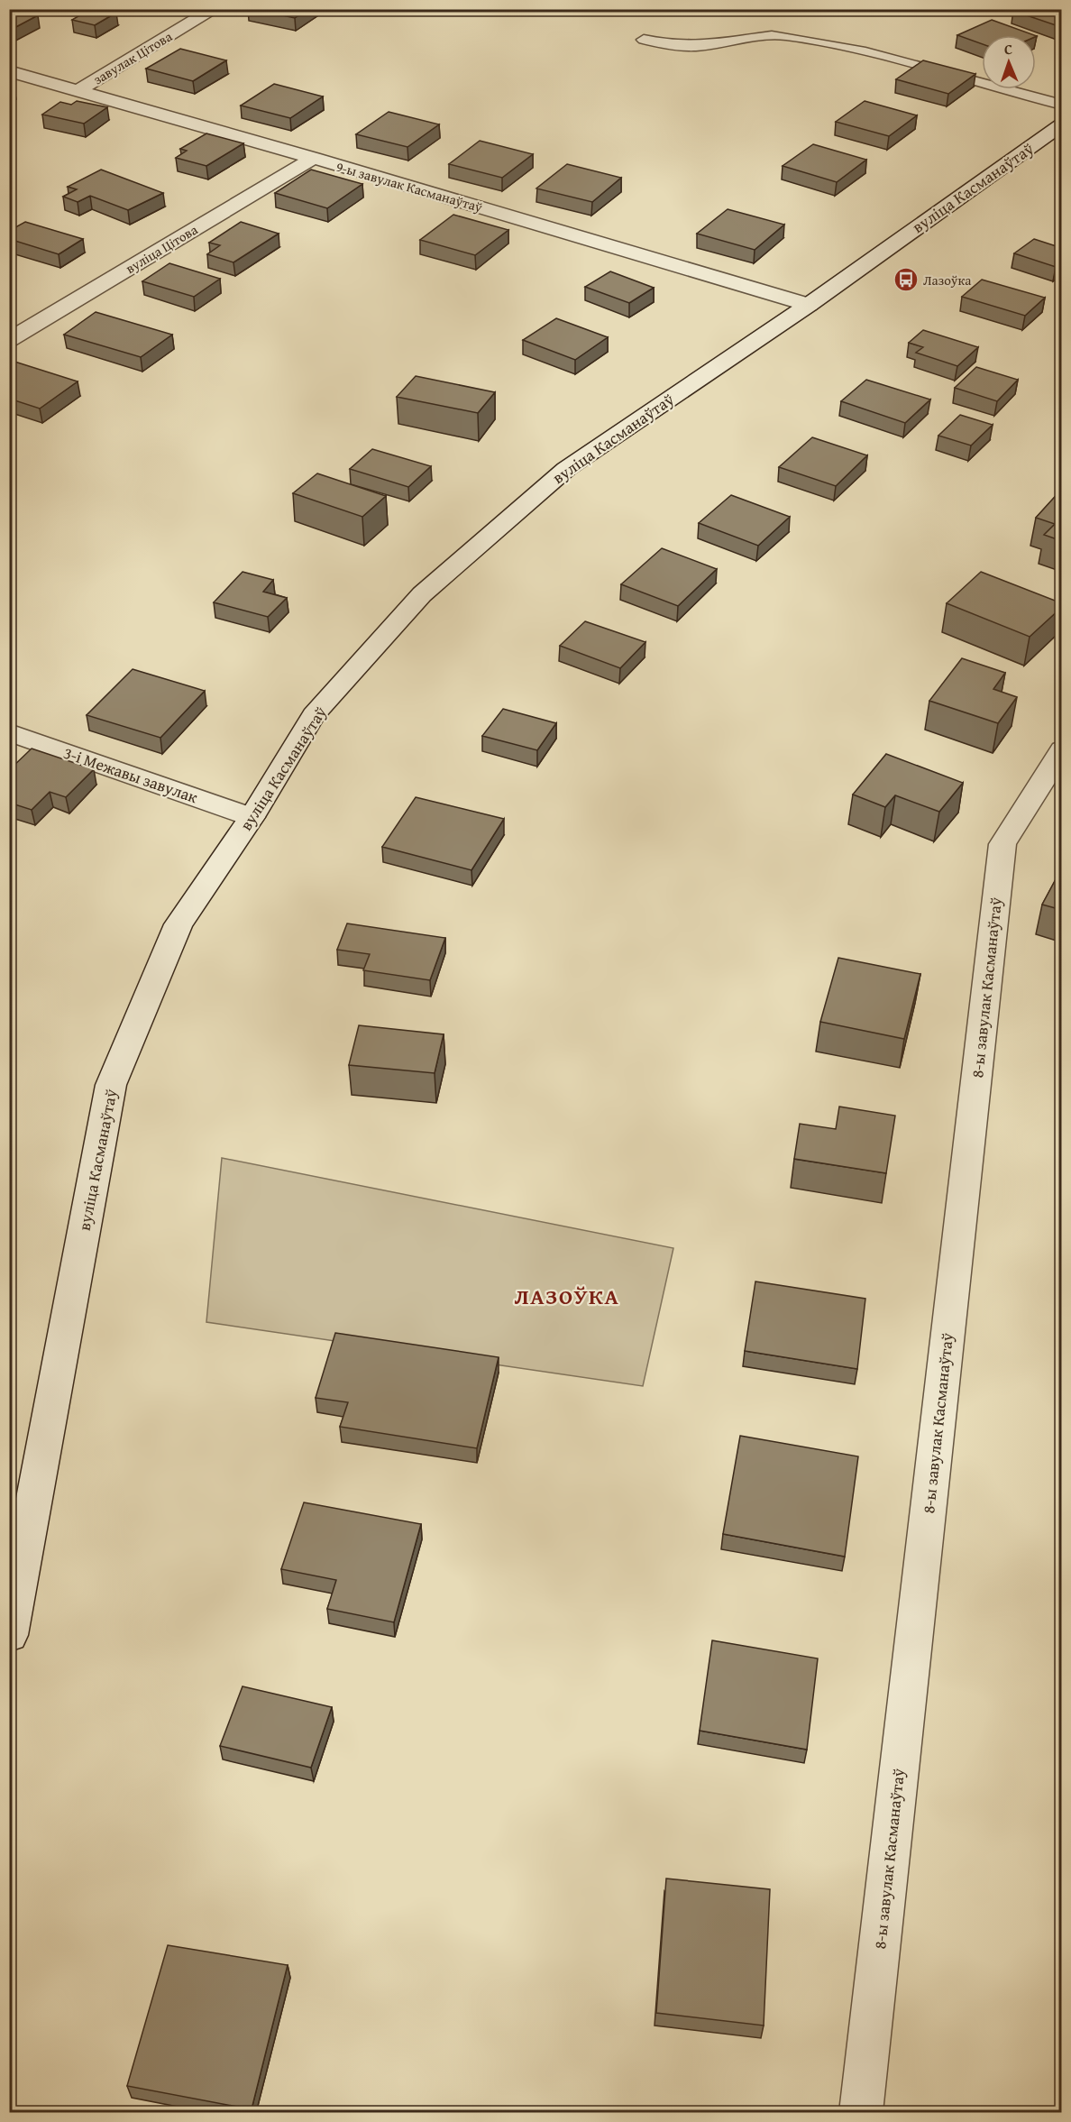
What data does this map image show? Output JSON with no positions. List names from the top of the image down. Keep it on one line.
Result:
{"streets":{"street":["завулак Цітова","9-ы завулак Касманаўтаў","вуліца Касманаўтаў","вуліца Цітова","3-і Межавы завулак","8-ы завулак Касманаўтаў"]},"crossings":[["завулак Цітова","9-ы завулак Касманаўтаў"],["9-ы завулак Касманаўтаў","вуліца Касманаўтаў"],["9-ы завулак Касманаўтаў","вуліца Цітова"],["вуліца Касманаўтаў","3-і Межавы завулак"]],"districts":["ЛАЗОЎКА"],"places":{"bus stop":["Лазоўка"]},"north":"top"}
